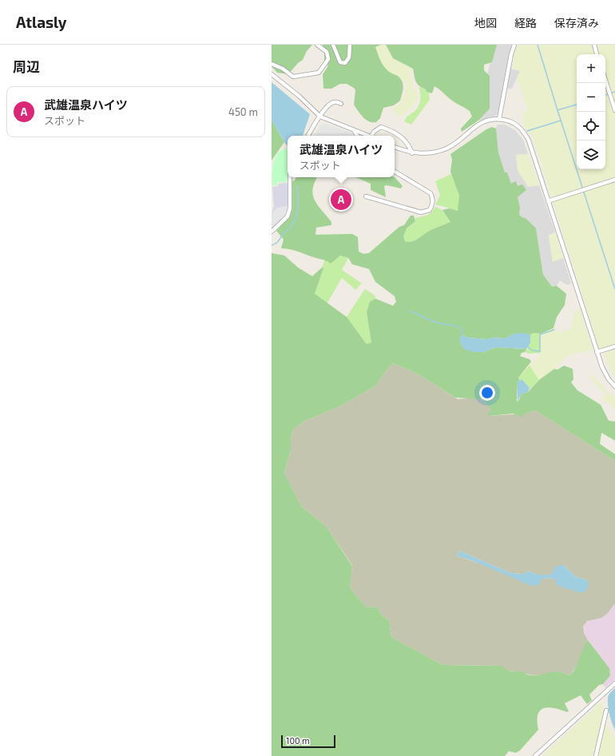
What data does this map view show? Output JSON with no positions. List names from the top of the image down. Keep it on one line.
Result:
{"scale_bar":"100 m","page":{"header":"Atlasly","nav":["地図","経路","保存済み"],"heading":"周辺","map_buttons":["+","−"],"list":[{"mark":"A","name":"武雄温泉ハイツ","note":"スポット","value":"450 m"}],"popup":["武雄温泉ハイツ","スポット"],"pins":"A","scale":"100 m"}}
